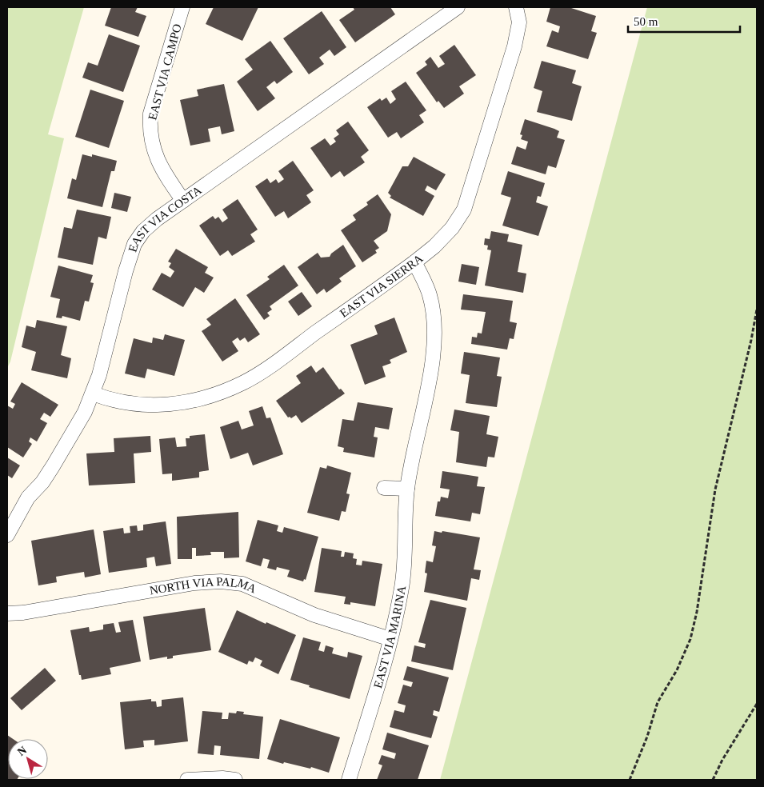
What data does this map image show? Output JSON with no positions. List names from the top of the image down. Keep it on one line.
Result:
{"streets":{"street":["EAST VIA CAMPO","EAST VIA COSTA","EAST VIA SIERRA","NORTH VIA PALMA","EAST VIA MARINA"]},"crossings":[["EAST VIA CAMPO","EAST VIA COSTA"],["EAST VIA COSTA","EAST VIA SIERRA"],["EAST VIA SIERRA","EAST VIA MARINA"],["NORTH VIA PALMA","EAST VIA MARINA"]],"scale_bar":"50 m","north":"top left"}
